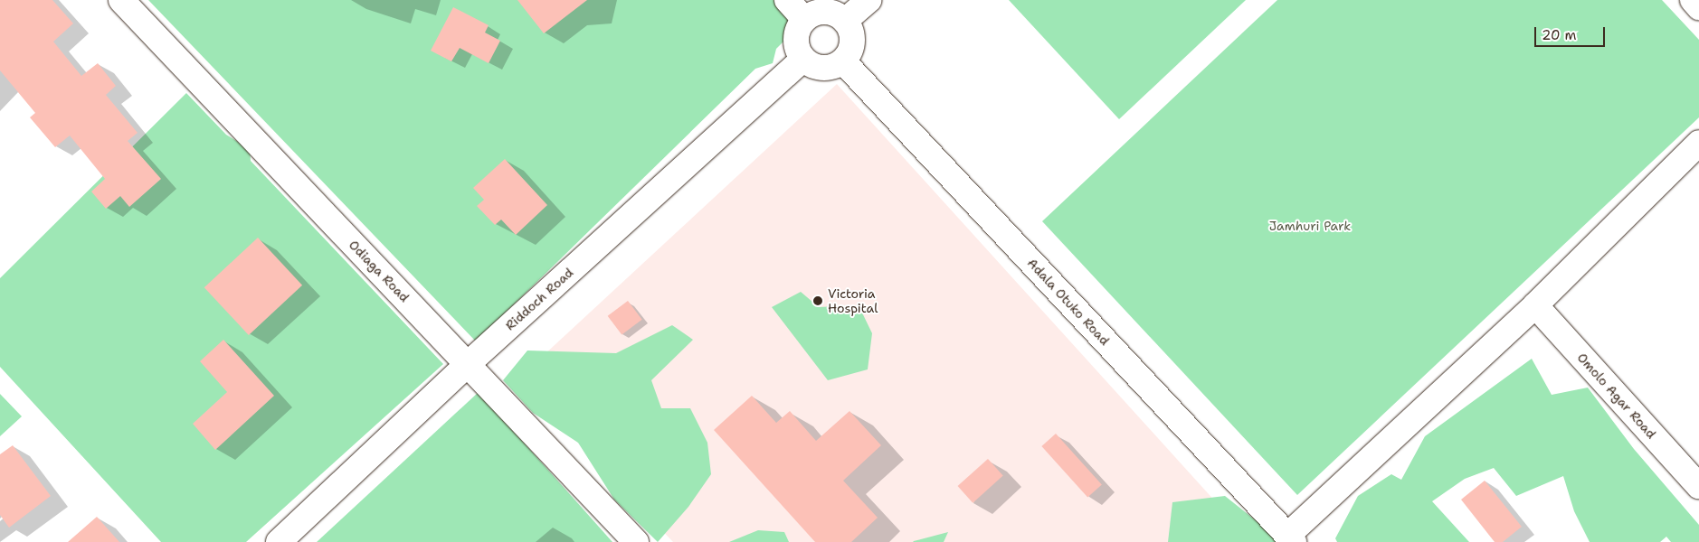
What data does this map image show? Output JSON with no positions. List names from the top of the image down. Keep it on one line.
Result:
{"streets":{"street":["Odiaga Road","Riddoch Road","Adala Otuko Road","Omolo Agar Road"]},"crossings":[["Odiaga Road","Riddoch Road"],["Riddoch Road","Adala Otuko Road"]],"parks":["Jamhuri Park"],"places":["Victoria Hospital"],"scale_bar":"20 m"}
